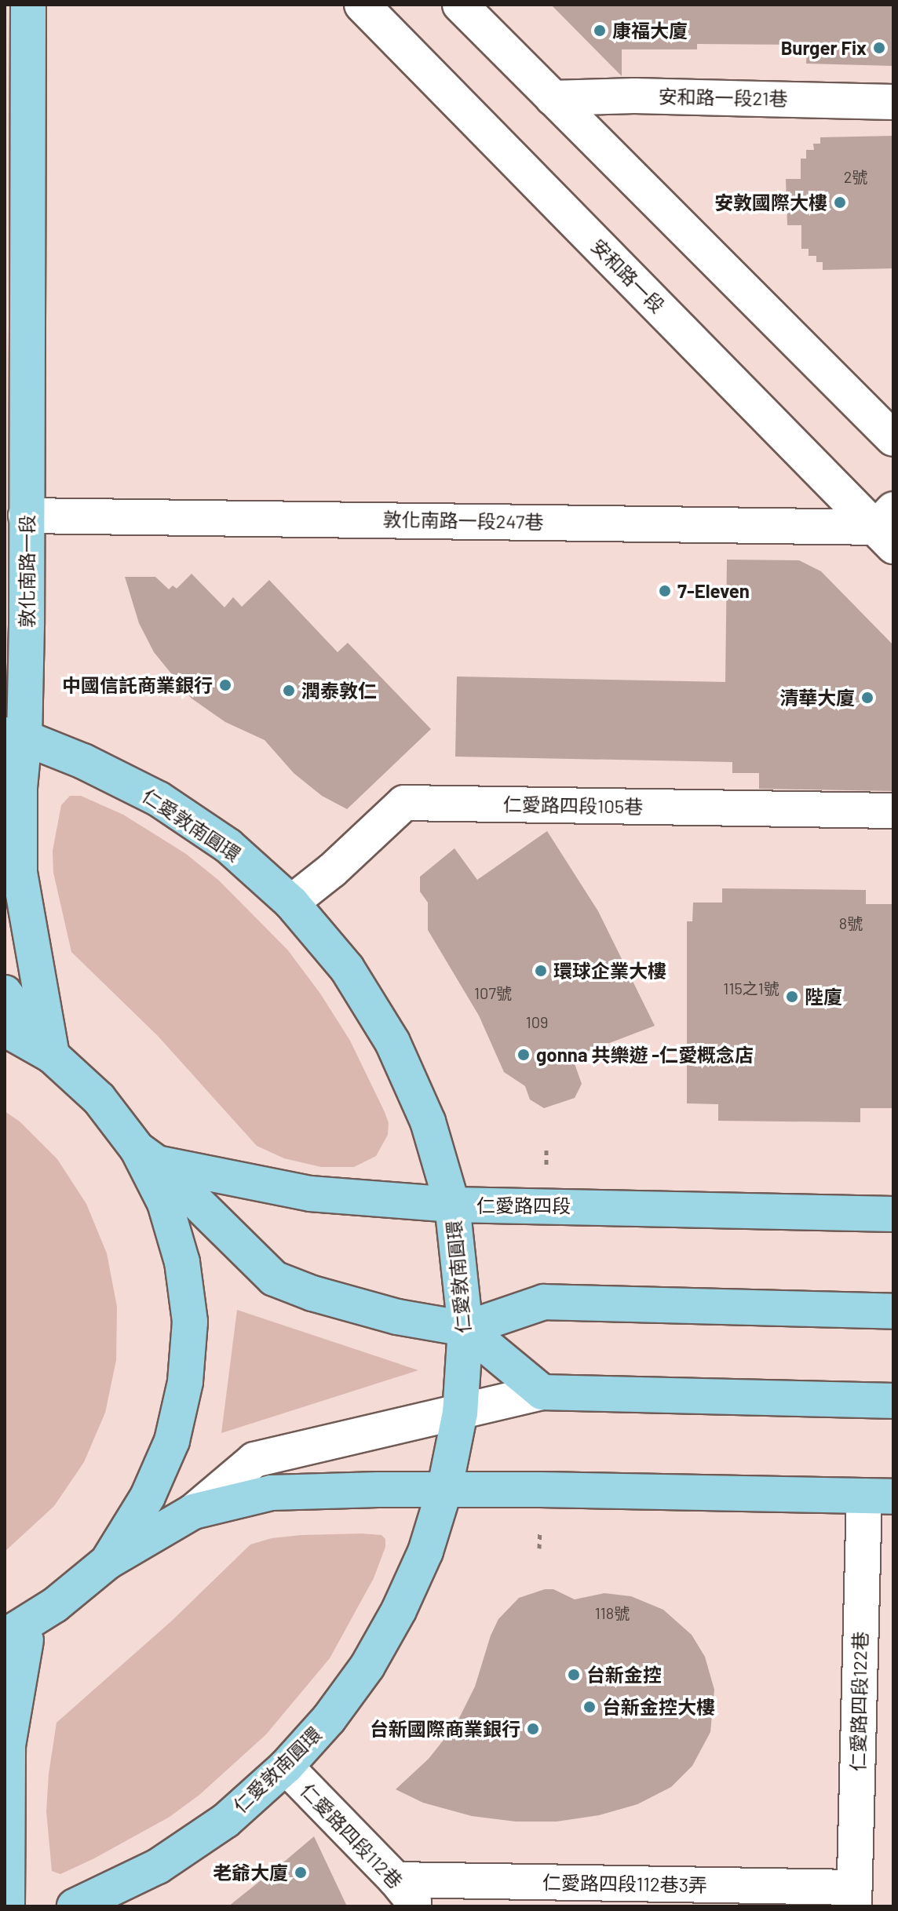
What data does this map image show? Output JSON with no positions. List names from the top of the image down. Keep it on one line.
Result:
{"streets":{"main road":["敦化南路一段","仁愛敦南圓環","仁愛路四段"],"street":["安和路一段21巷","安和路一段","敦化南路一段247巷","仁愛路四段105巷","仁愛路四段122巷","仁愛路四段112巷","仁愛路四段112巷3弄"]},"crossings":[["安和路一段","敦化南路一段247巷"],["敦化南路一段247巷","敦化南路一段"],["敦化南路一段","仁愛敦南圓環"],["仁愛路四段105巷","仁愛敦南圓環"],["仁愛敦南圓環","仁愛路四段"],["仁愛敦南圓環","仁愛路四段112巷"],["仁愛路四段122巷","仁愛路四段112巷3弄"],["仁愛路四段112巷","仁愛路四段112巷3弄"]],"places":["康福大廈","Burger Fix","安敦國際大樓","7-Eleven","中國信託商業銀行","潤泰敦仁","清華大廈","環球企業大樓","陛廈","gonna 共樂遊 -仁愛概念店","台新金控","台新金控大樓","台新國際商業銀行","老爺大廈"],"house_numbers":["2號","8號","115之1號","107號","109","118號"]}
